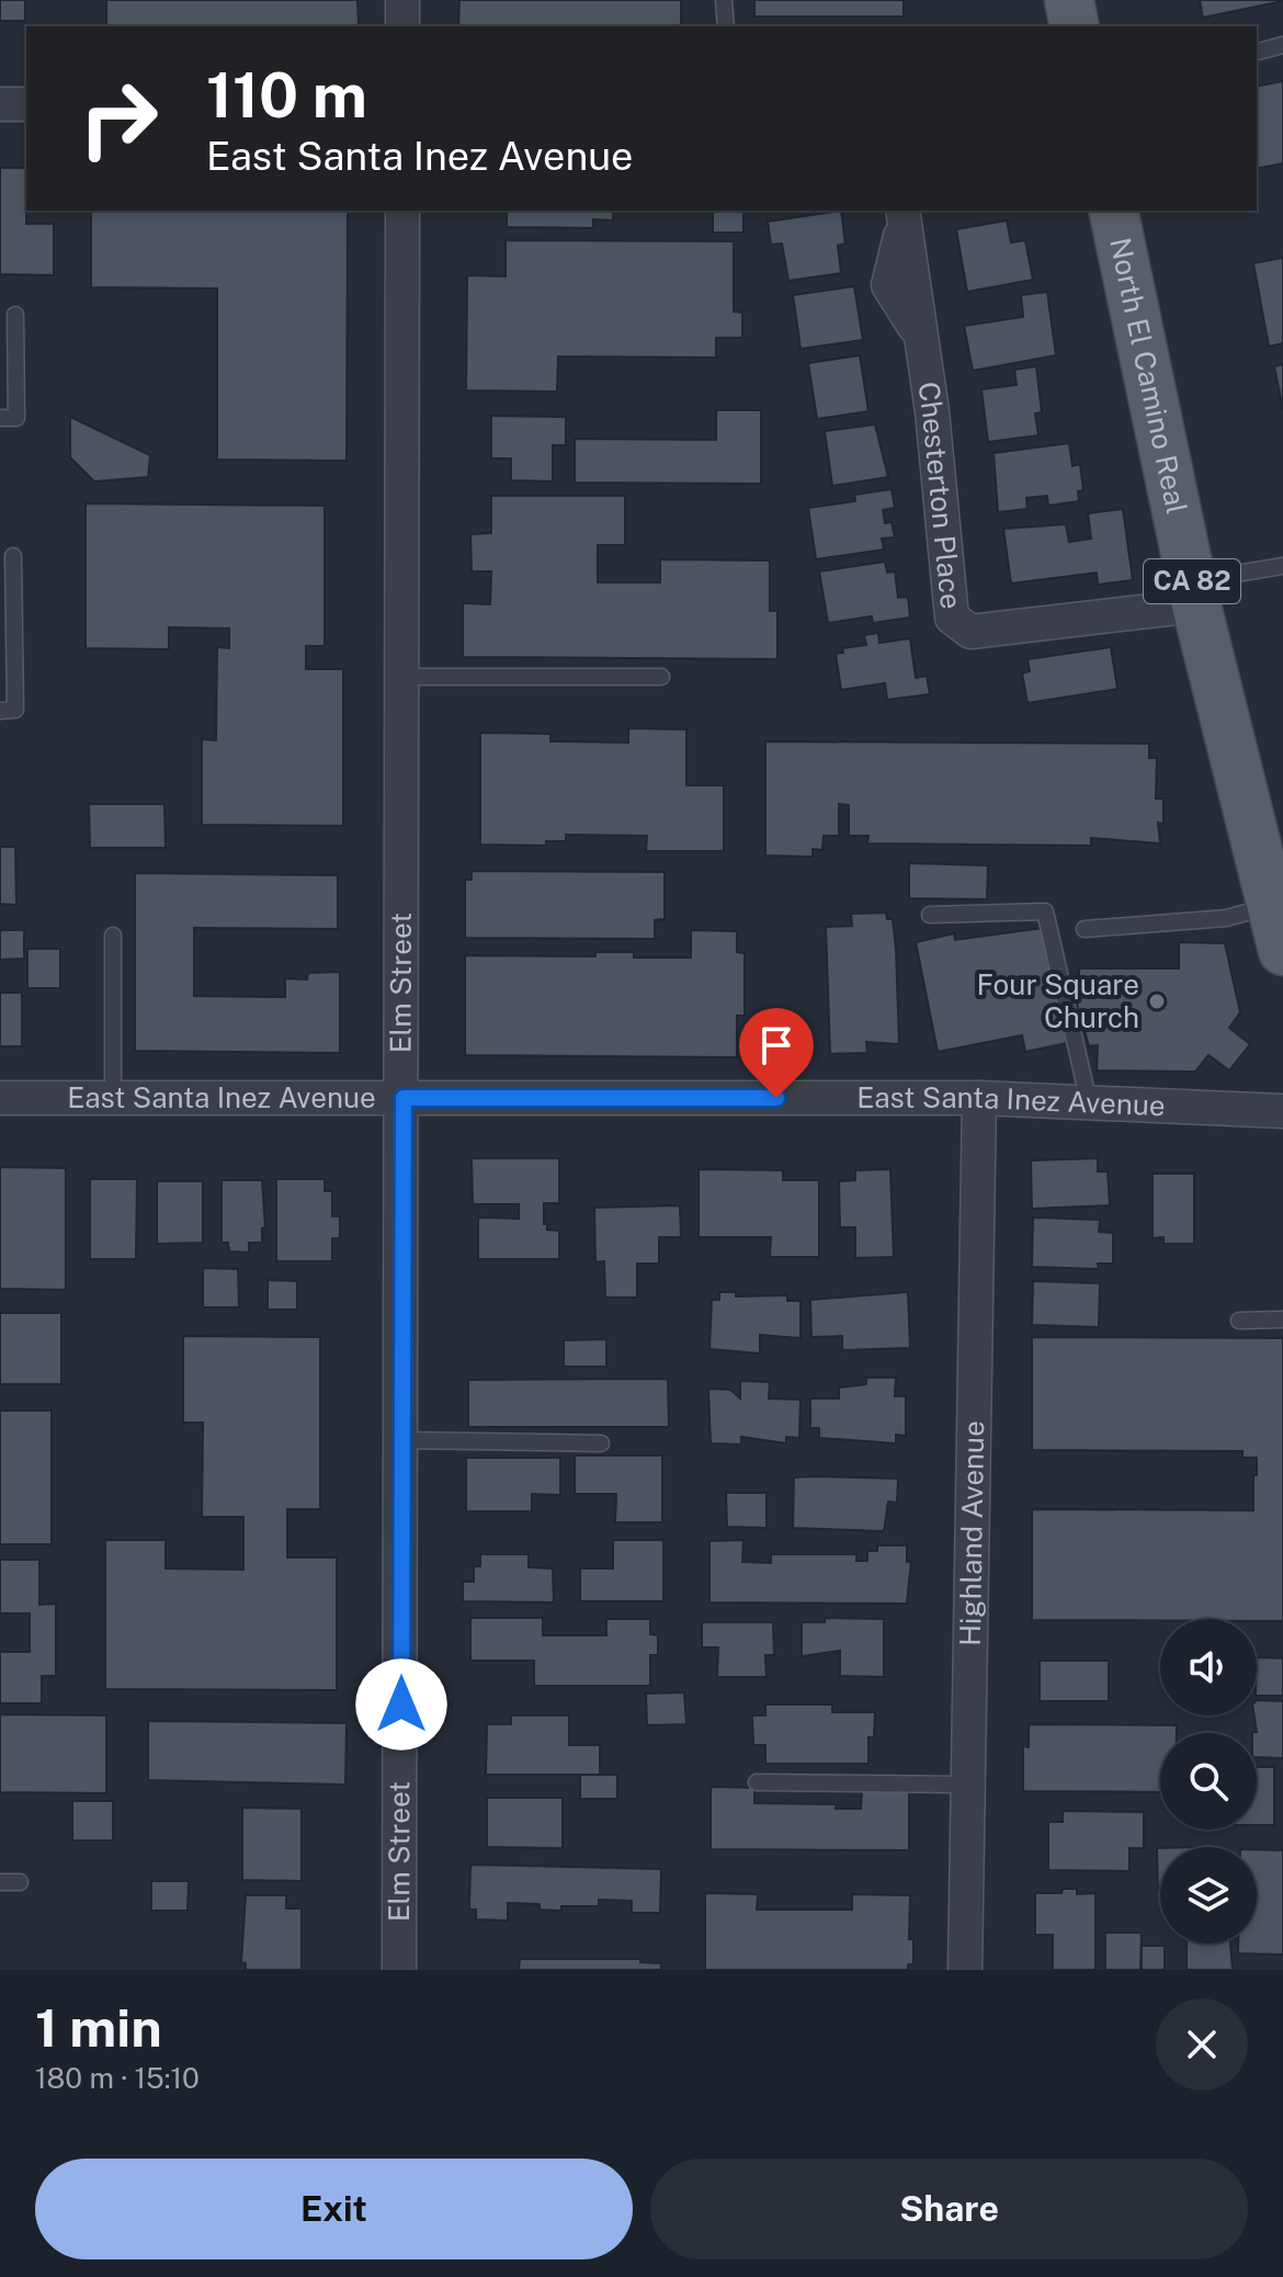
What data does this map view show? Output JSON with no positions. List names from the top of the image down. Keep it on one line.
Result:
{"streets":{"main road":["North El Camino Real","CA 82"],"street":["Chesterton Place","Elm Street","East Santa Inez Avenue","Highland Avenue"]},"crossings":[["North El Camino Real","Chesterton Place"],["Elm Street","East Santa Inez Avenue"],["East Santa Inez Avenue","Highland Avenue"]],"places":["Four Square Church"],"page":{"turn":["110 m","East Santa Inez Avenue"],"heading":["1 min","180 m · 15:10"],"buttons":["Exit","Share"]}}
